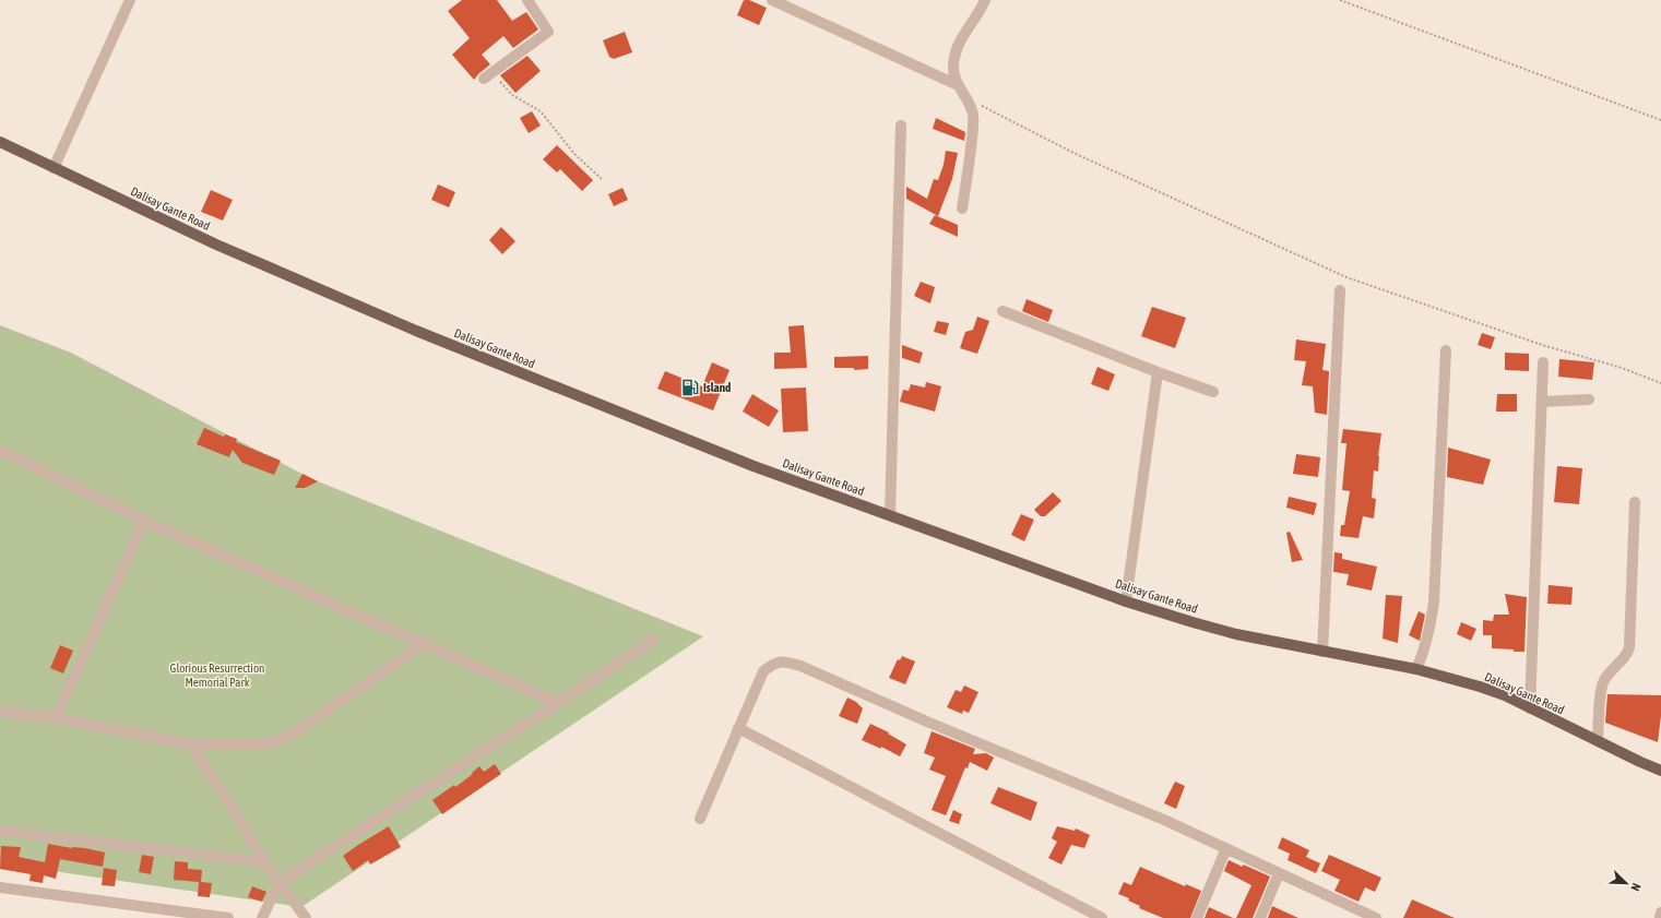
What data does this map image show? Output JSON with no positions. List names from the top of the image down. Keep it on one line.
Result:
{"streets":{"main road":["Dalisay Gante Road"]},"parks":["Glorious Resurrection Memorial Park"],"places":{"fuel station":["Island"]},"north":"bottom right"}
